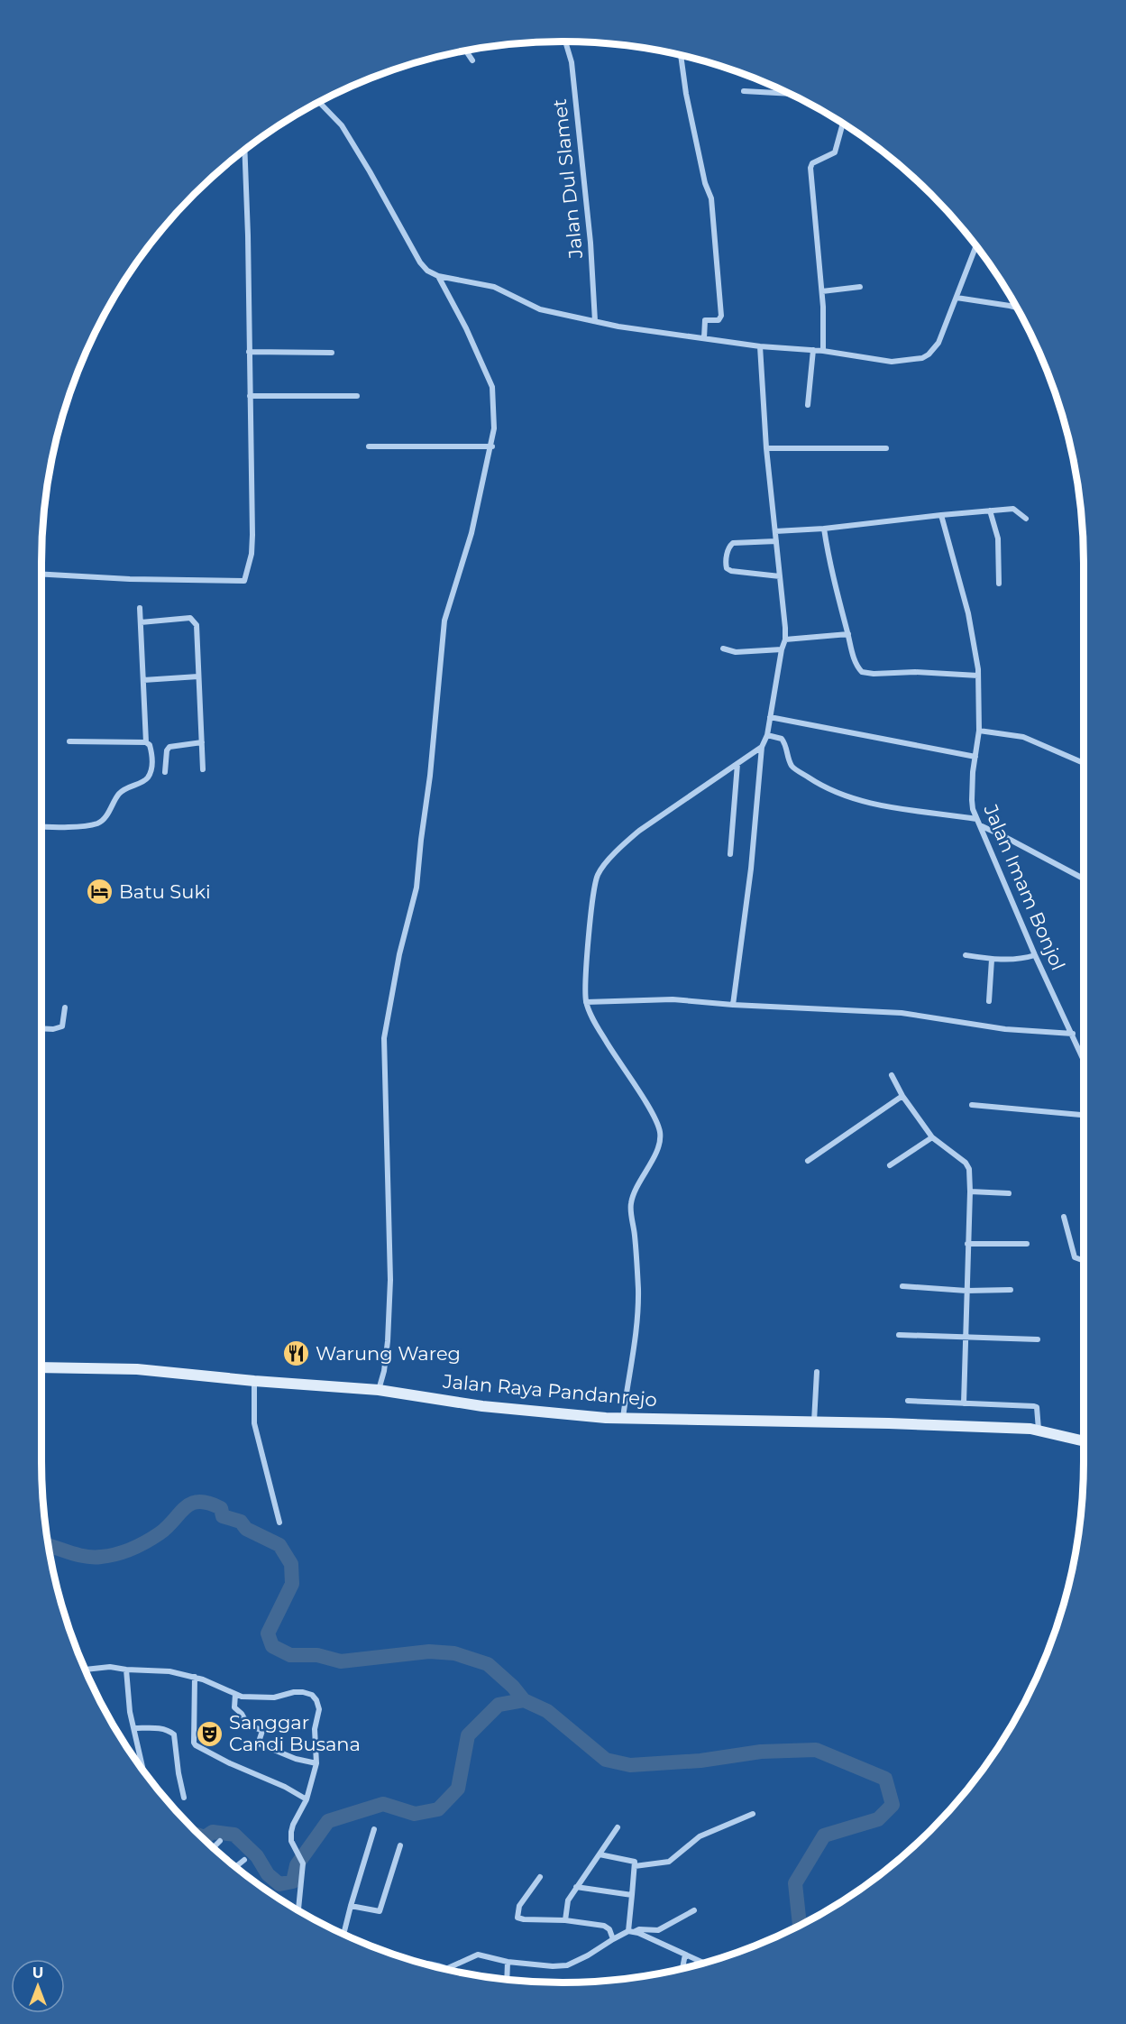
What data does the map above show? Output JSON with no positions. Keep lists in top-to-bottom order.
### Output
{
  "streets": {
    "main road": ["Jalan Raya Pandanrejo"],
    "street": ["Jalan Dul Slamet", "Jalan Imam Bonjol"]
  },
  "places": {
    "hotel": ["Batu Suki"],
    "restaurant": ["Warung Wareg"],
    "theatre": ["Sanggar Candi Busana"]
  },
  "north": "top"
}
